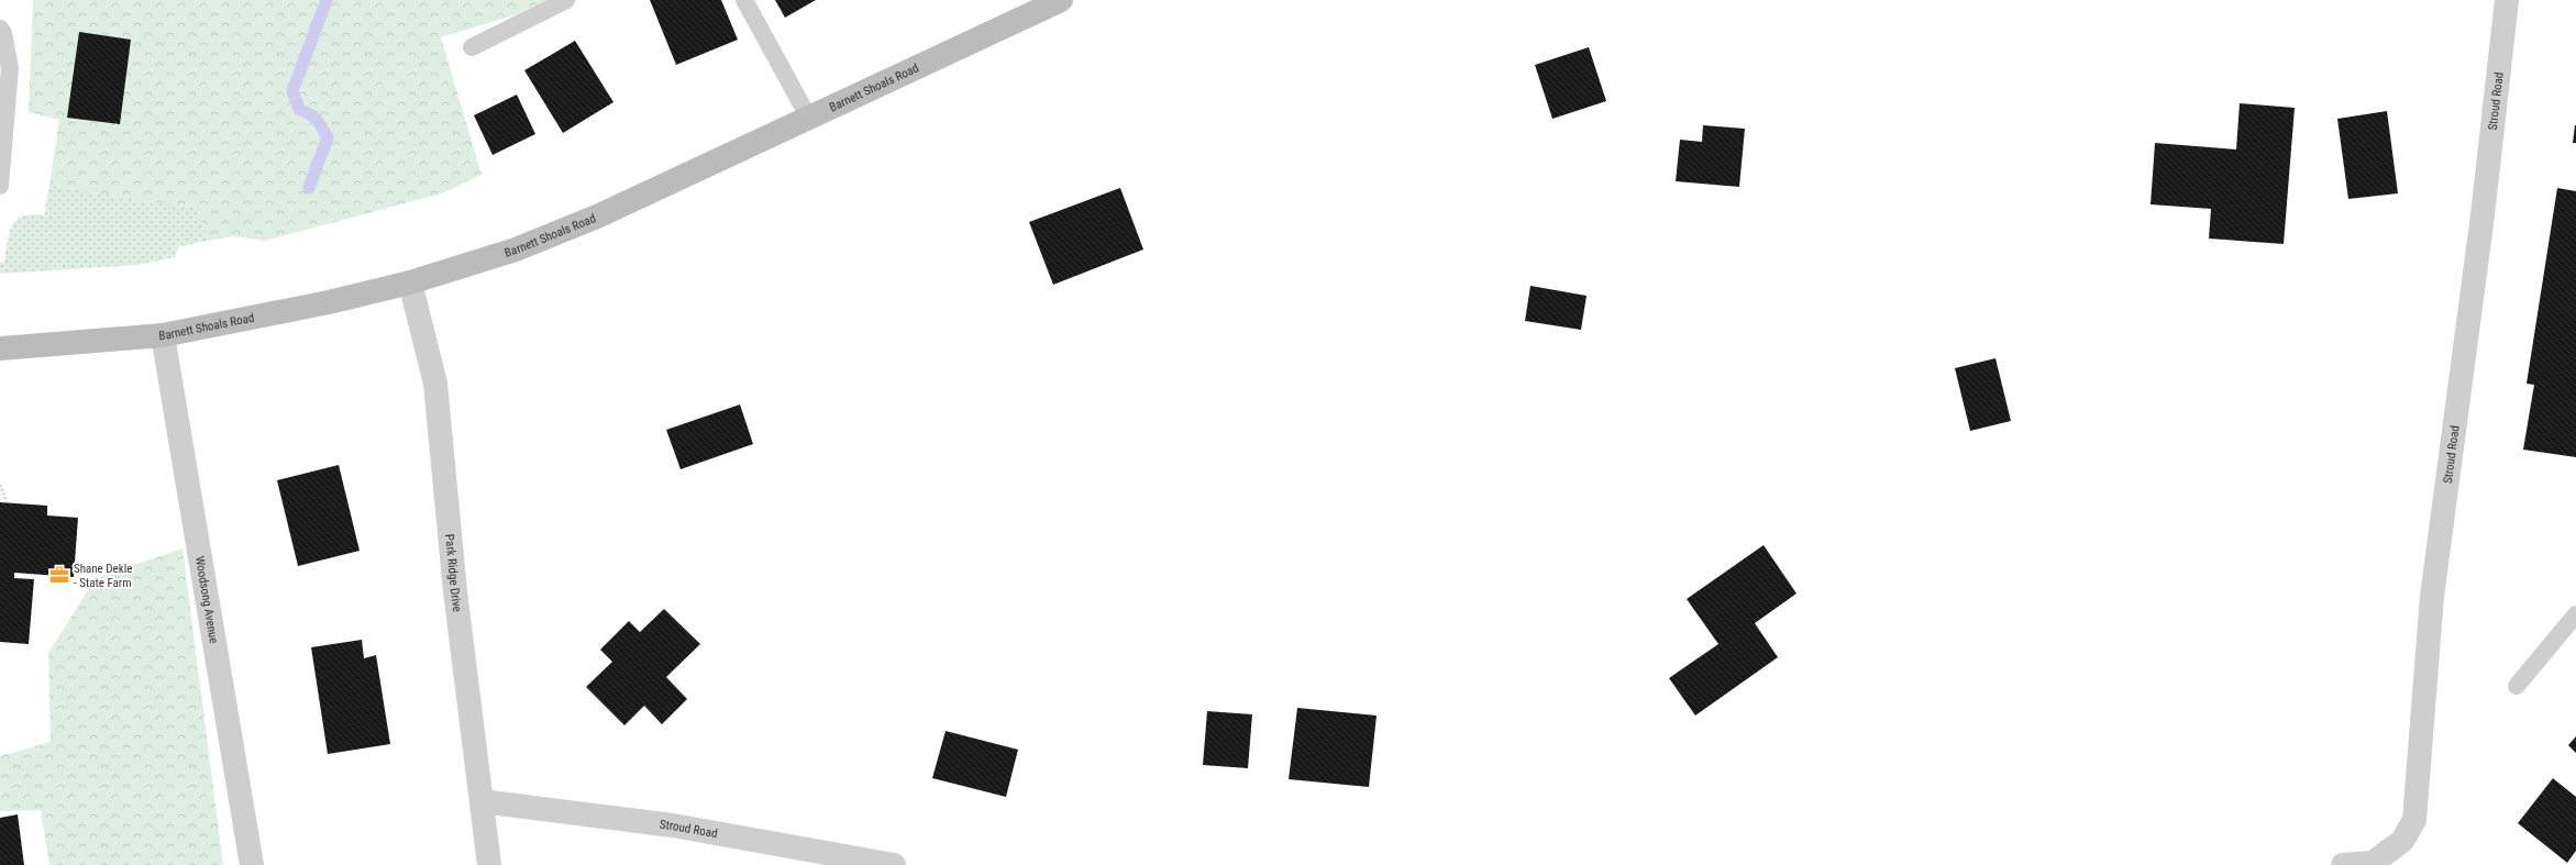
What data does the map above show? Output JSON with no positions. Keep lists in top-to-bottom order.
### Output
{
  "streets": {
    "main road": ["Barnett Shoals Road"],
    "street": ["Stroud Road", "Park Ridge Drive", "Woodsong Avenue"]
  },
  "crossings": [
    ["Barnett Shoals Road", "Park Ridge Drive"],
    ["Barnett Shoals Road", "Woodsong Avenue"],
    ["Stroud Road", "Park Ridge Drive"]
  ],
  "places": {
    "office": ["Shane Dekle - State Farm"]
  }
}
